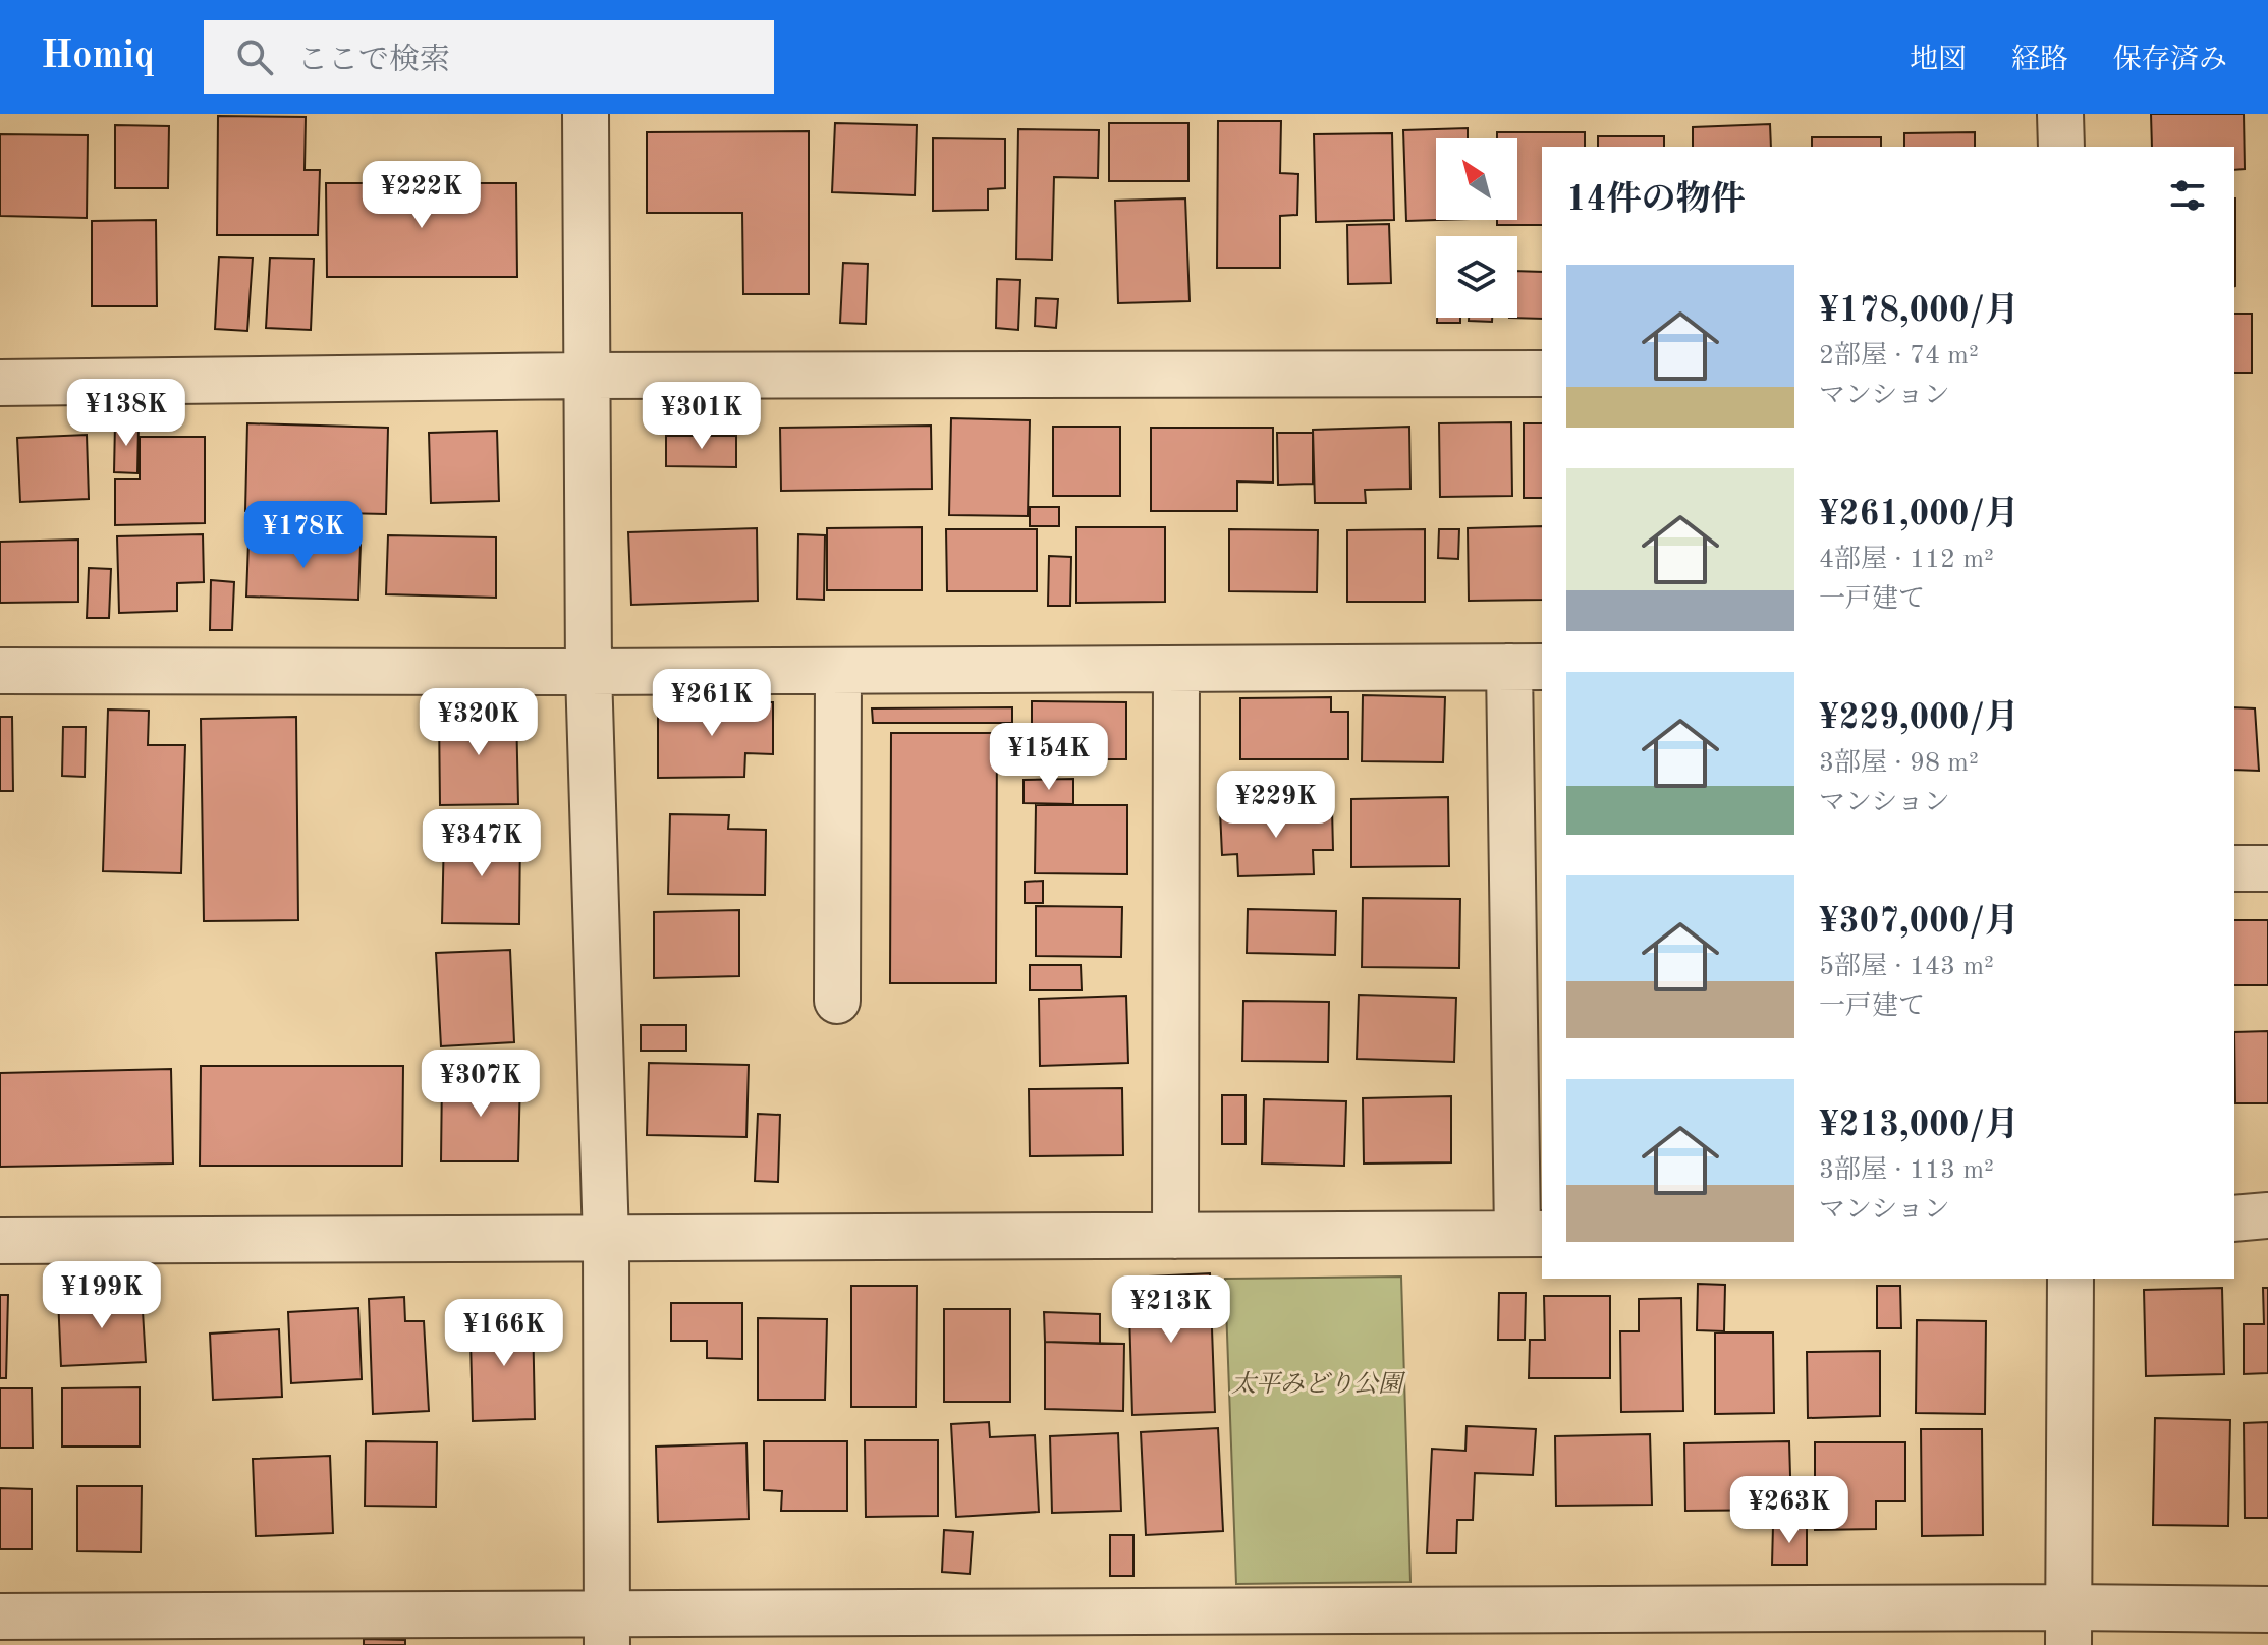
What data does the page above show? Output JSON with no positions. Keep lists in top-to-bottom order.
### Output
{
  "parks": ["太平みどり公園"],
  "north": "top left",
  "page": {
    "header": "Homiq",
    "search": "ここで検索",
    "nav": ["地図", "経路", "保存済み"],
    "heading": "14件の物件",
    "price": [
      "¥222K",
      "¥138K",
      "¥301K",
      "¥178K",
      "¥261K",
      "¥320K",
      "¥154K",
      "¥229K",
      "¥347K",
      "¥307K",
      "¥199K",
      "¥213K",
      "¥166K",
      "¥263K"
    ],
    "list": [
      {
        "name": "¥178,000/月",
        "note": "2部屋 · 74 m² · マンション"
      },
      {
        "name": "¥261,000/月",
        "note": "4部屋 · 112 m² · 一戸建て"
      },
      {
        "name": "¥229,000/月",
        "note": "3部屋 · 98 m² · マンション"
      },
      {
        "name": "¥307,000/月",
        "note": "5部屋 · 143 m² · 一戸建て"
      },
      {
        "name": "¥213,000/月",
        "note": "3部屋 · 113 m² · マンション"
      }
    ]
  }
}
